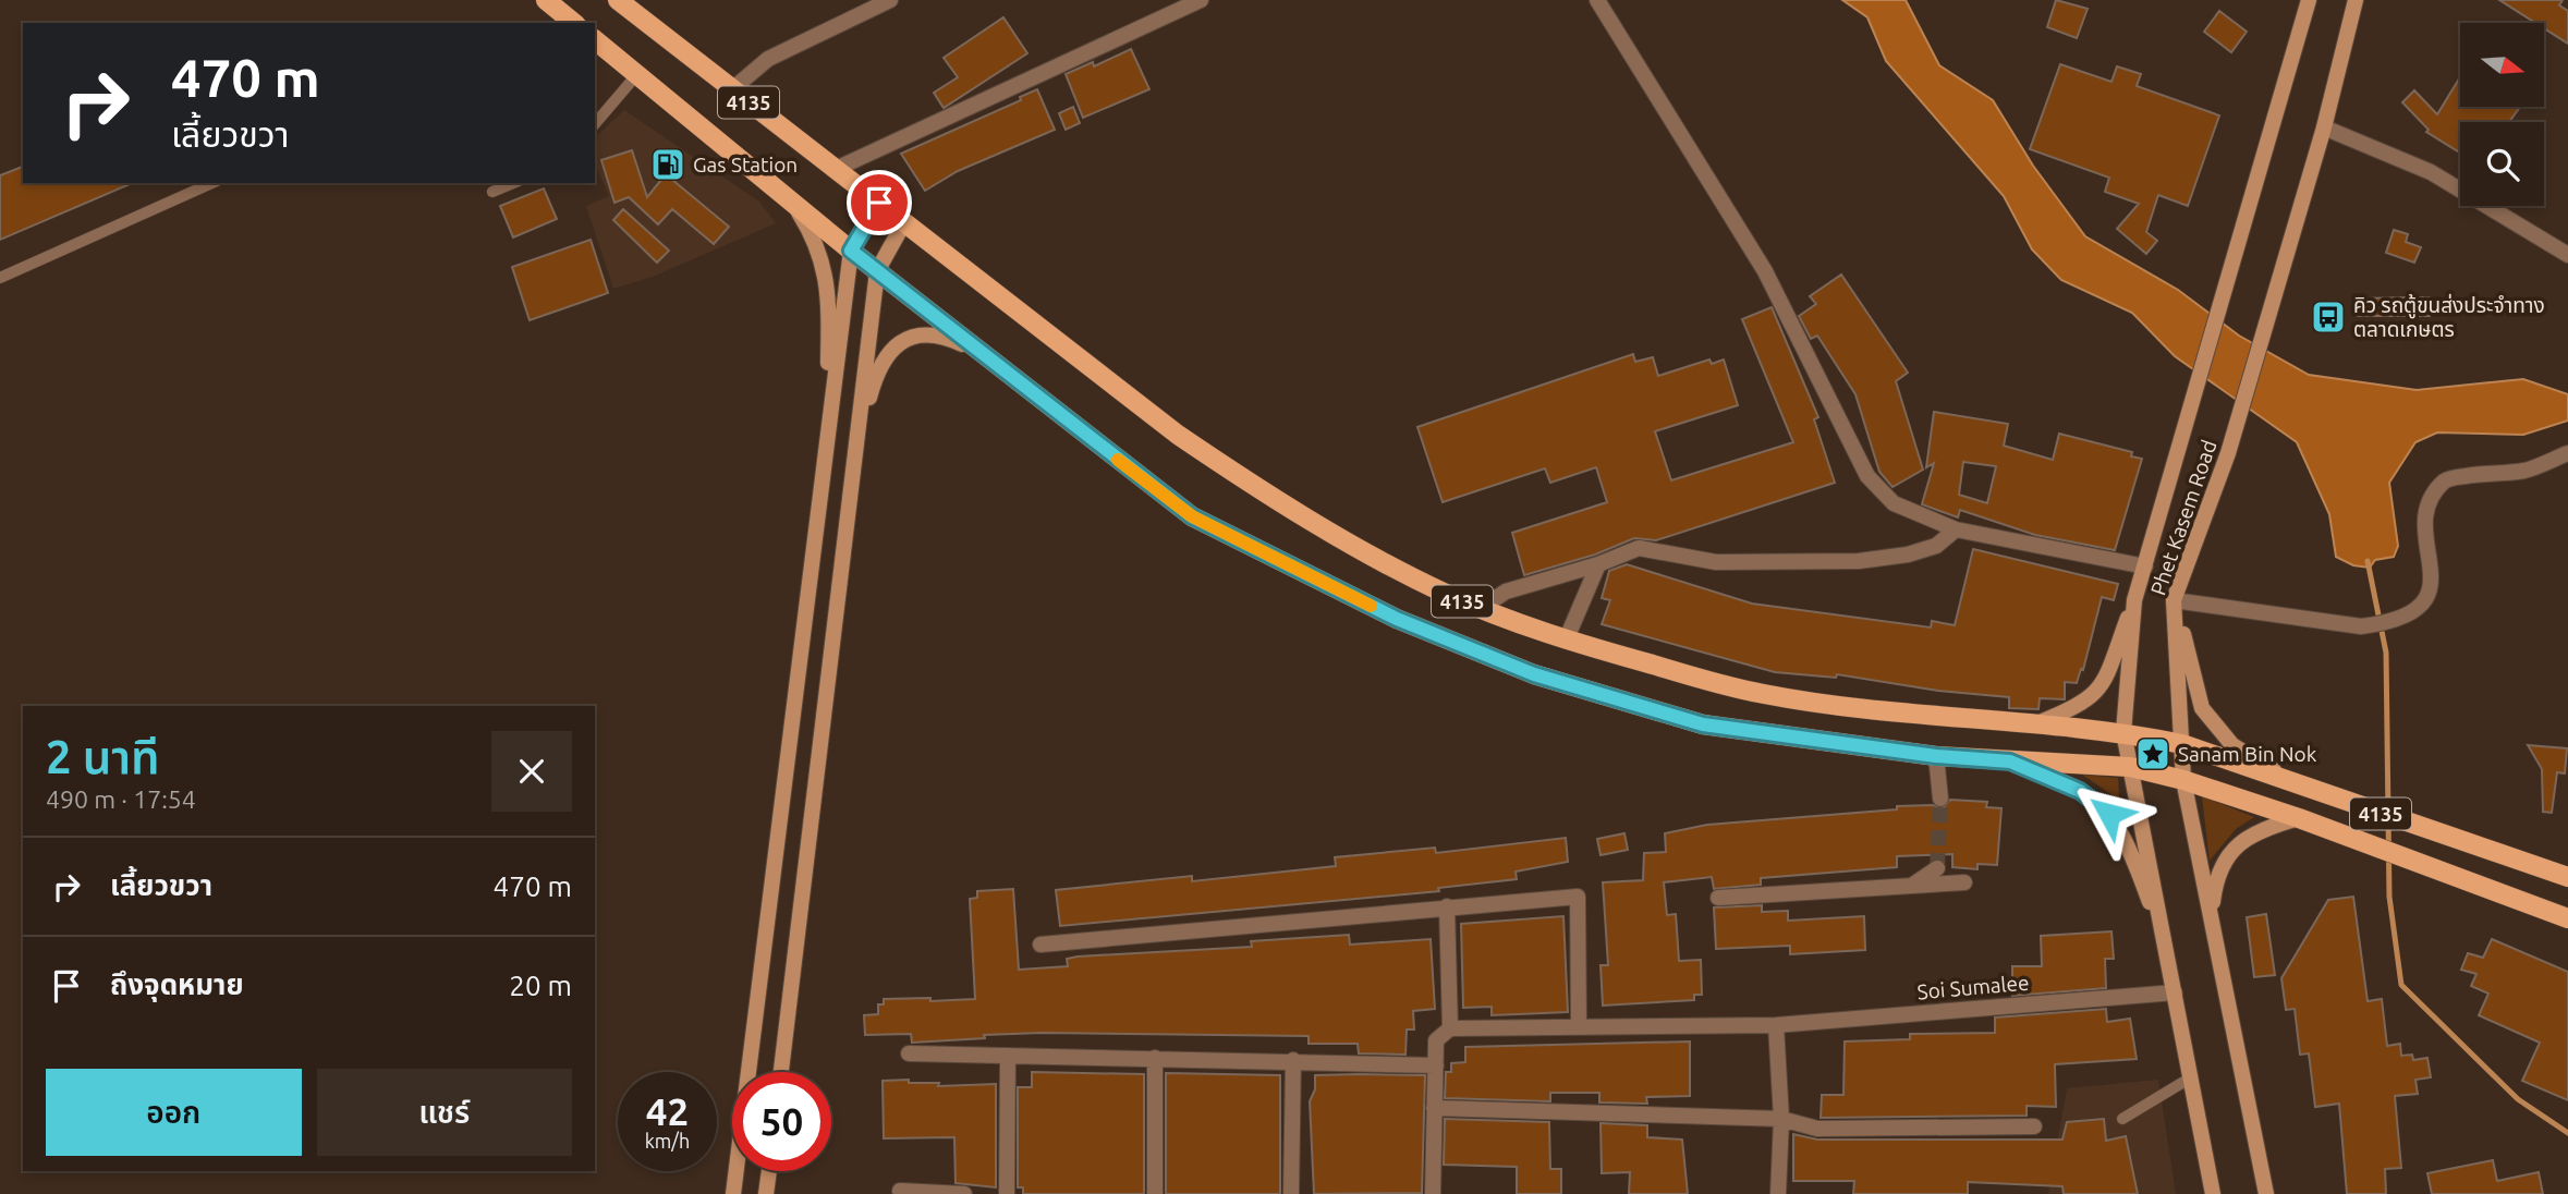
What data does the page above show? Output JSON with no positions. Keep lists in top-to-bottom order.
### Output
{
  "streets": {
    "main road": ["4135", "Phet Kasem Road"],
    "street": ["Soi Sumalee"]
  },
  "crossings": [
    ["4135", "Phet Kasem Road"],
    ["Phet Kasem Road", "Soi Sumalee"]
  ],
  "places": {
    "fuel station": ["Gas Station"],
    "bus stop": ["คิว รถตู้ขนส่งประจำทาง ตลาดเกษตร"],
    "place": ["Sanam Bin Nok"]
  },
  "north": "right",
  "page": {
    "turn": ["470 m", "เลี้ยวขวา"],
    "heading": ["2 นาที", "490 m · 17:54"],
    "list": [
      {
        "name": "เลี้ยวขวา",
        "value": "470 m"
      },
      {
        "name": "ถึงจุดหมาย",
        "value": "20 m"
      }
    ],
    "buttons": ["ออก", "แชร์"],
    "speed": "42 km/h",
    "limit": "50"
  }
}
